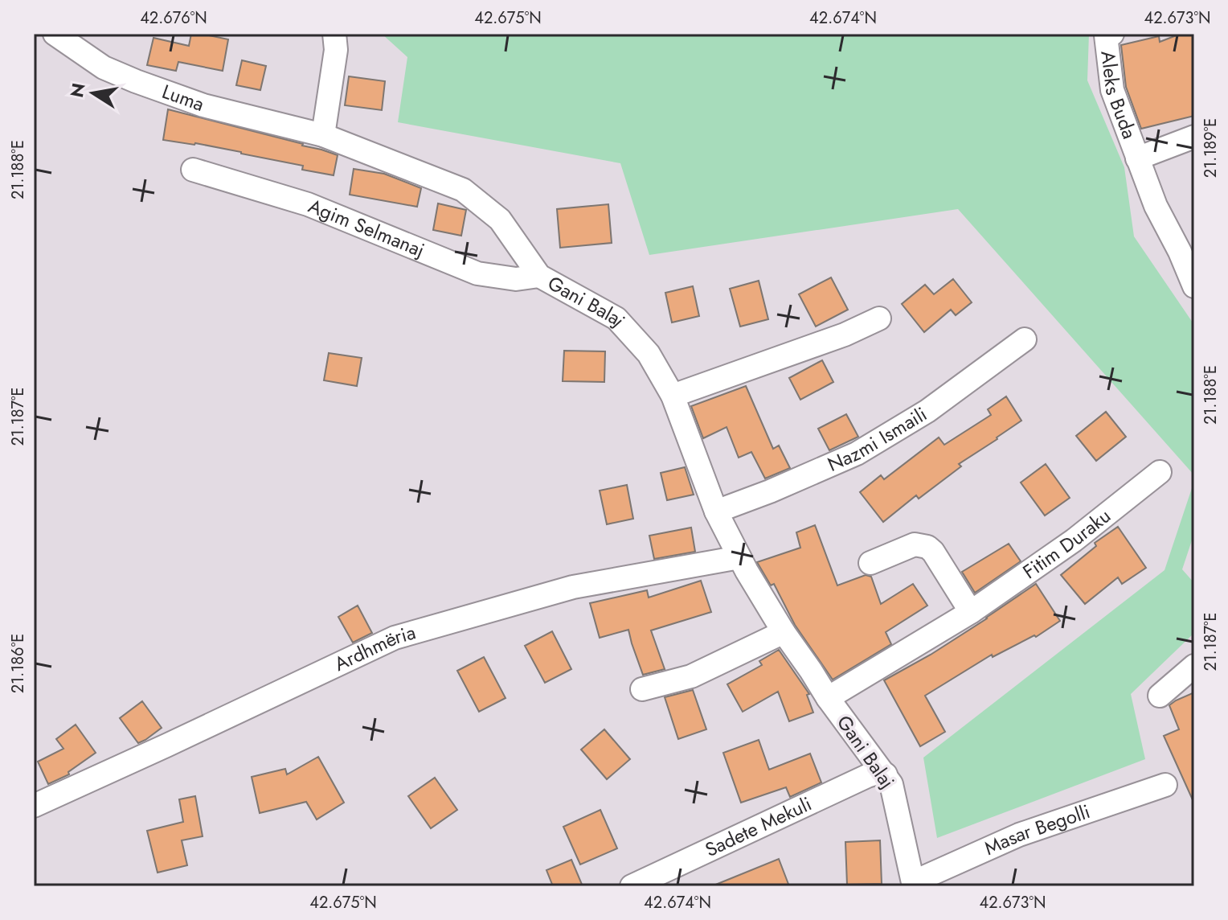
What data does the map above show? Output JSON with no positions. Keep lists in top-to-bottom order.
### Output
{
  "streets": {
    "street": [
      "Aleks Buda",
      "Luma",
      "Agim Selmanaj",
      "Gani Balaj",
      "Nazmi Ismaili",
      "Fitim Duraku",
      "Ardhmëria",
      "Sadete Mekuli",
      "Masar Begolli"
    ]
  },
  "crossings": [
    ["Luma", "Agim Selmanaj"],
    ["Luma", "Gani Balaj"],
    ["Agim Selmanaj", "Gani Balaj"],
    ["Gani Balaj", "Nazmi Ismaili"],
    ["Gani Balaj", "Fitim Duraku"],
    ["Gani Balaj", "Ardhmëria"],
    ["Gani Balaj", "Sadete Mekuli"],
    ["Gani Balaj", "Masar Begolli"]
  ],
  "north": "left",
  "coordinates": [
    "42.676°N",
    "42.675°N",
    "42.674°N",
    "42.673°N",
    "21.189°E",
    "21.188°E",
    "21.187°E",
    "21.186°E"
  ]
}
